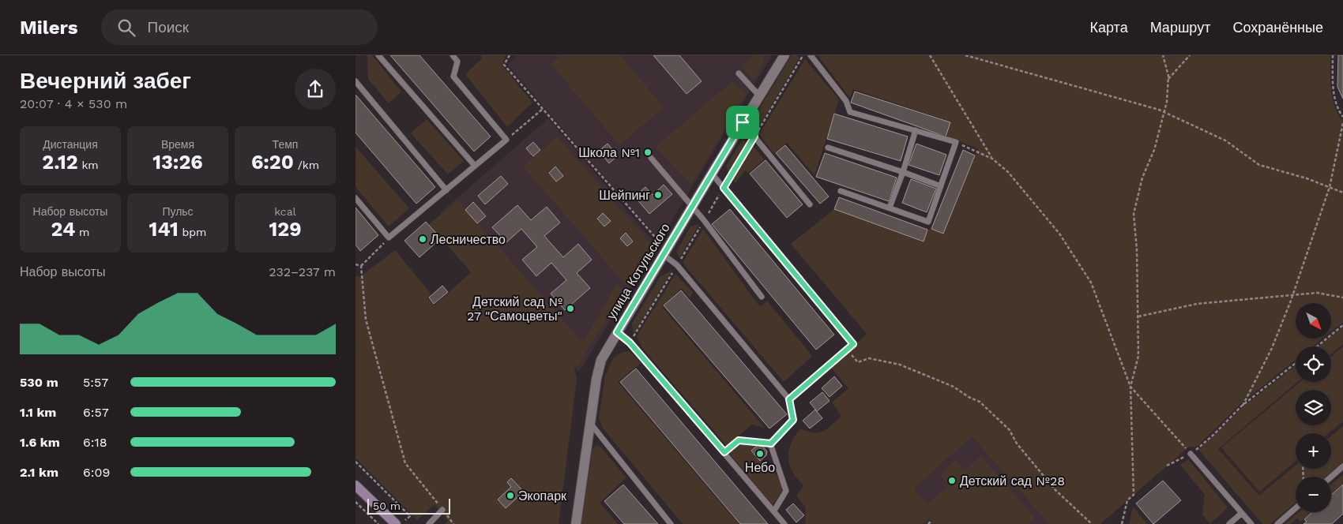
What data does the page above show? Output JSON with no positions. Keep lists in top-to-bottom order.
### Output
{
  "streets": {
    "street": ["улица Котульского"]
  },
  "places": [
    "Школа №1",
    "Шейпинг",
    "Лесничество",
    "Детский сад № 27 \"Самоцветы\"",
    "Небо",
    "Детский сад №28",
    "Экопарк"
  ],
  "scale_bar": "50 m",
  "north": "bottom right",
  "page": {
    "header": "Milers",
    "search": "Поиск",
    "nav": ["Карта", "Маршрут", "Сохранённые"],
    "heading": ["Вечерний забег", "20:07 · 4 × 530 m"],
    "stats": [
      ["Дистанция", "2.12 km"],
      ["Время", "13:26"],
      ["Темп", "6:20 /km"],
      ["Набор высоты", "24 m"],
      ["Пульс", "141 bpm"],
      ["kcal", "129"]
    ],
    "chart": ["Набор высоты", "232–237 m"],
    "map_buttons": ["+", "−"],
    "list": [
      {
        "name": "530 m",
        "note": "5:57"
      },
      {
        "name": "1.1 km",
        "note": "6:57"
      },
      {
        "name": "1.6 km",
        "note": "6:18"
      },
      {
        "name": "2.1 km",
        "note": "6:09"
      }
    ],
    "scale": "50 m"
  }
}
